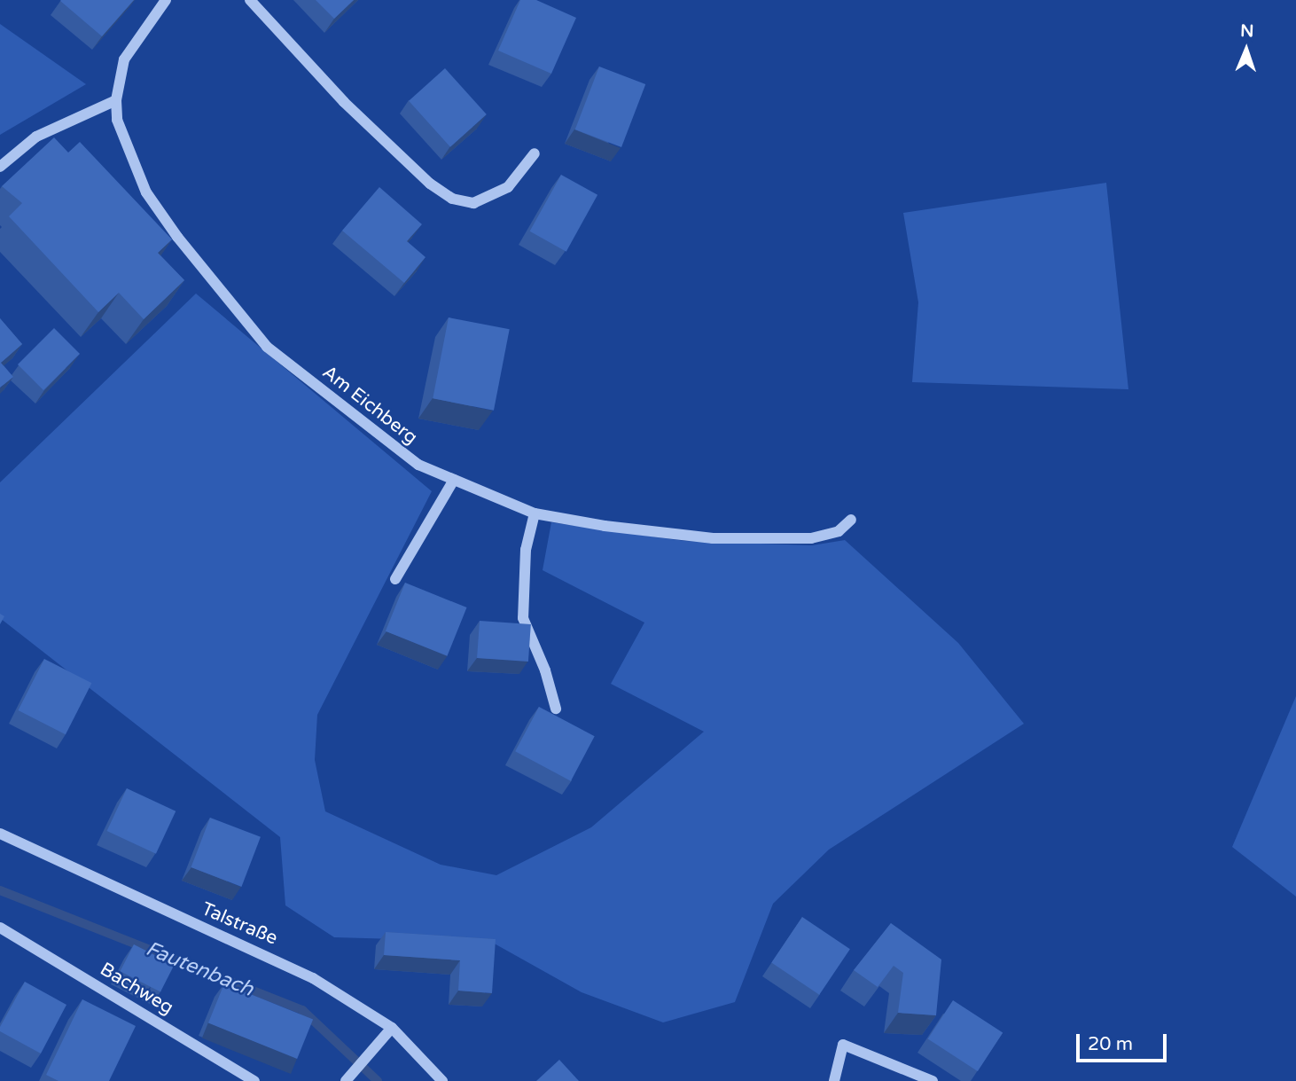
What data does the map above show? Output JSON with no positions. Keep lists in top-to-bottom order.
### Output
{
  "streets": {
    "street": ["Am Eichberg", "Talstraße", "Bachweg"]
  },
  "water": ["Fautenbach"],
  "scale_bar": "20 m",
  "north": "top"
}
